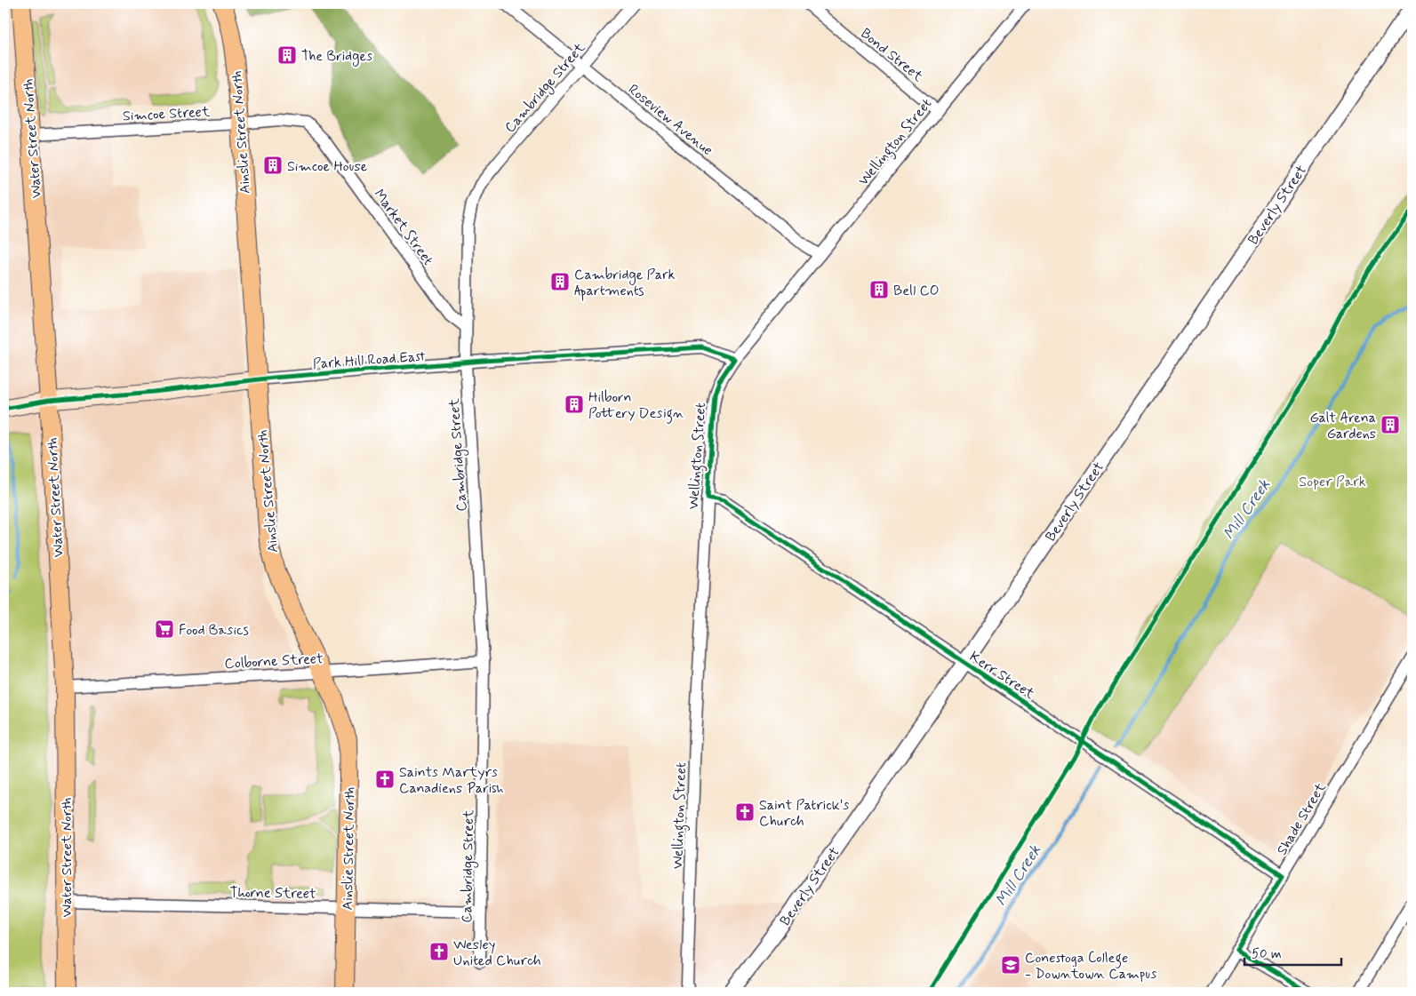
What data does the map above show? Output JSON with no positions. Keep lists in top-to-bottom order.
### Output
{
  "streets": {
    "main road": ["Ainslie Street North", "Water Street North", "Park Hill Road East"],
    "street": [
      "Bond Street",
      "Cambridge Street",
      "Simcoe Street",
      "Roseview Avenue",
      "Wellington Street",
      "Beverly Street",
      "Market Street",
      "Colborne Street",
      "Kerr Street",
      "Shade Street",
      "Thorne Street"
    ]
  },
  "crossings": [
    ["Bond Street", "Wellington Street"],
    ["Cambridge Street", "Roseview Avenue"],
    ["Cambridge Street", "Market Street"],
    ["Cambridge Street", "Park Hill Road East"],
    ["Cambridge Street", "Colborne Street"],
    ["Cambridge Street", "Thorne Street"],
    ["Simcoe Street", "Ainslie Street North"],
    ["Simcoe Street", "Water Street North"],
    ["Simcoe Street", "Market Street"],
    ["Roseview Avenue", "Wellington Street"],
    ["Ainslie Street North", "Park Hill Road East"],
    ["Ainslie Street North", "Colborne Street"],
    ["Ainslie Street North", "Thorne Street"],
    ["Water Street North", "Park Hill Road East"],
    ["Water Street North", "Colborne Street"],
    ["Water Street North", "Thorne Street"],
    ["Wellington Street", "Park Hill Road East"],
    ["Wellington Street", "Kerr Street"],
    ["Beverly Street", "Kerr Street"],
    ["Kerr Street", "Shade Street"]
  ],
  "water": ["Mill Creek"],
  "parks": ["Soper Park"],
  "places": {
    "building": [
      "The Bridges",
      "Simcoe House",
      "Cambridge Park Apartments",
      "Bell CO",
      "Hilborn Pottery Design",
      "Galt Arena Gardens"
    ],
    "supermarket": ["Food Basics"],
    "church": ["Saints Martyrs Canadiens Parish", "Saint Patrick's Church", "Wesley United Church"],
    "school or university": ["Conestoga College - Downtown Campus"]
  },
  "scale_bar": "50 m"
}
